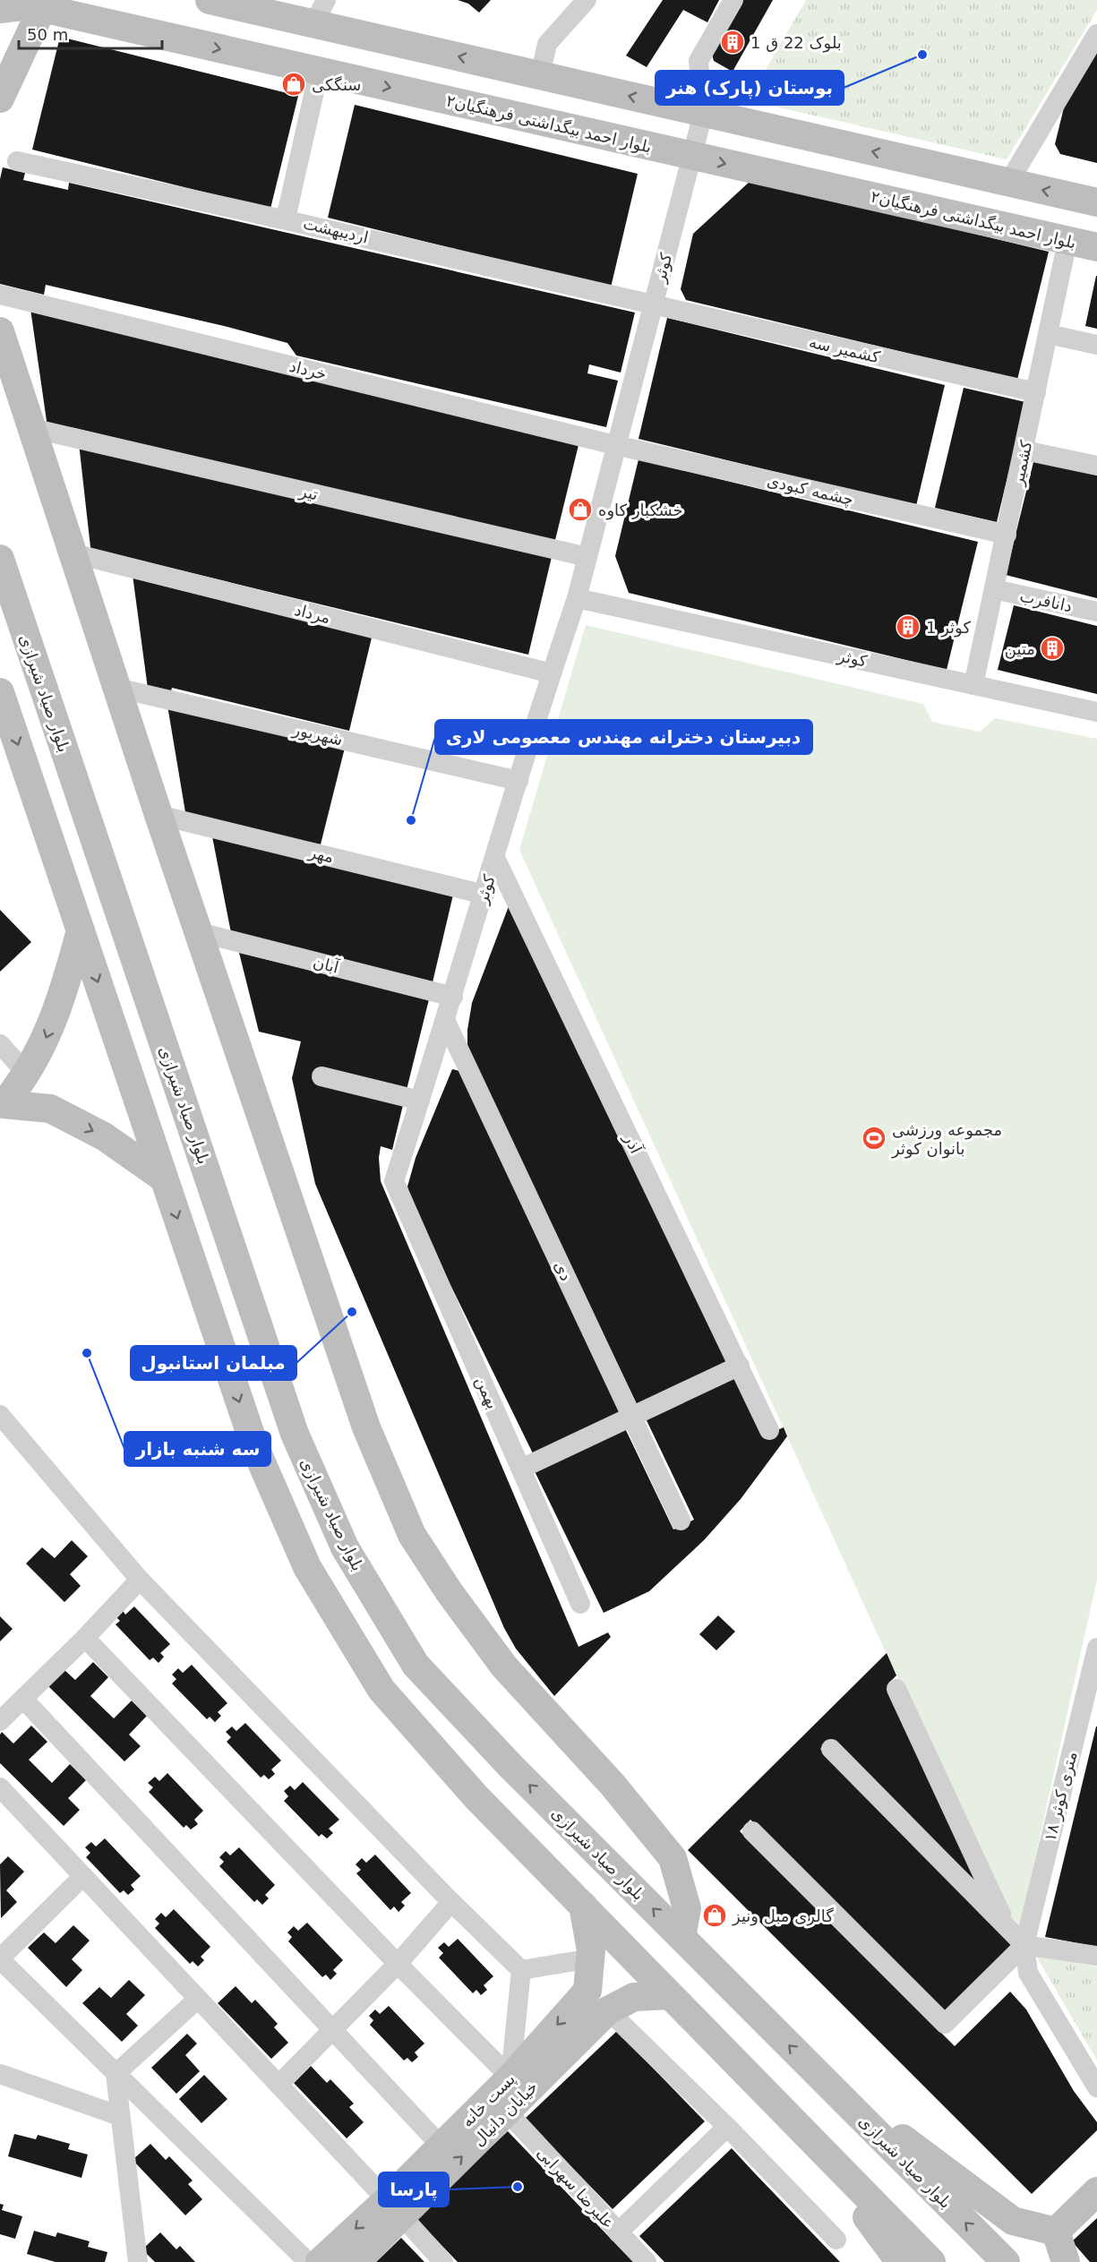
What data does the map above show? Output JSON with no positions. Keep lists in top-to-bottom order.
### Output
{
  "streets": {
    "main road": [
      "بلوار احمد بیگداشتی فرهنگیان۲",
      "بلوار صیاد شیرازی",
      "پست خانه",
      "خیابان دانیال"
    ],
    "street": [
      "اردیبهشت",
      "کوثر",
      "کشمیر سه",
      "خرداد",
      "کشمیر",
      "چشمه کبودی",
      "تیر",
      "دانافرب",
      "مرداد",
      "شهریور",
      "مهر",
      "آبان",
      "آذر",
      "دی",
      "بهمن",
      "۱۸ متری کوثر",
      "علیرضا سهرابی"
    ]
  },
  "crossings": [
    ["بلوار احمد بیگداشتی فرهنگیان۲", "کوثر"],
    ["بلوار احمد بیگداشتی فرهنگیان۲", "کشمیر"],
    ["اردیبهشت", "کوثر"],
    ["اردیبهشت", "کشمیر سه"],
    ["کوثر", "کشمیر سه"],
    ["کوثر", "خرداد"],
    ["کوثر", "کشمیر"],
    ["کوثر", "چشمه کبودی"],
    ["کوثر", "تیر"],
    ["کوثر", "مرداد"],
    ["کوثر", "شهریور"],
    ["کوثر", "مهر"],
    ["کوثر", "آبان"],
    ["کوثر", "آذر"],
    ["کوثر", "دی"],
    ["کوثر", "بهمن"],
    ["کشمیر سه", "کشمیر"],
    ["خرداد", "چشمه کبودی"],
    ["کشمیر", "چشمه کبودی"],
    ["کشمیر", "دانافرب"],
    ["پست خانه", "خیابان دانیال"],
    ["خیابان دانیال", "علیرضا سهرابی"]
  ],
  "one_way": ["پست خانه", "خیابان دانیال"],
  "places": {
    "building": ["بلوک 22 ق 1", "کوثر 1", "متین"],
    "other": [
      "بوستان (پارک) هنر",
      "دبیرستان دخترانه مهندس معصومی لاری",
      "مبلمان استانبول",
      "سه شنبه بازار",
      "پارسا"
    ],
    "shop": ["سنگکی", "خشکبار کاوه", "گالری مبل ونیز"],
    "sports": ["مجموعه ورزشی بانوان کوثر"]
  },
  "scale_bar": "50 m"
}
